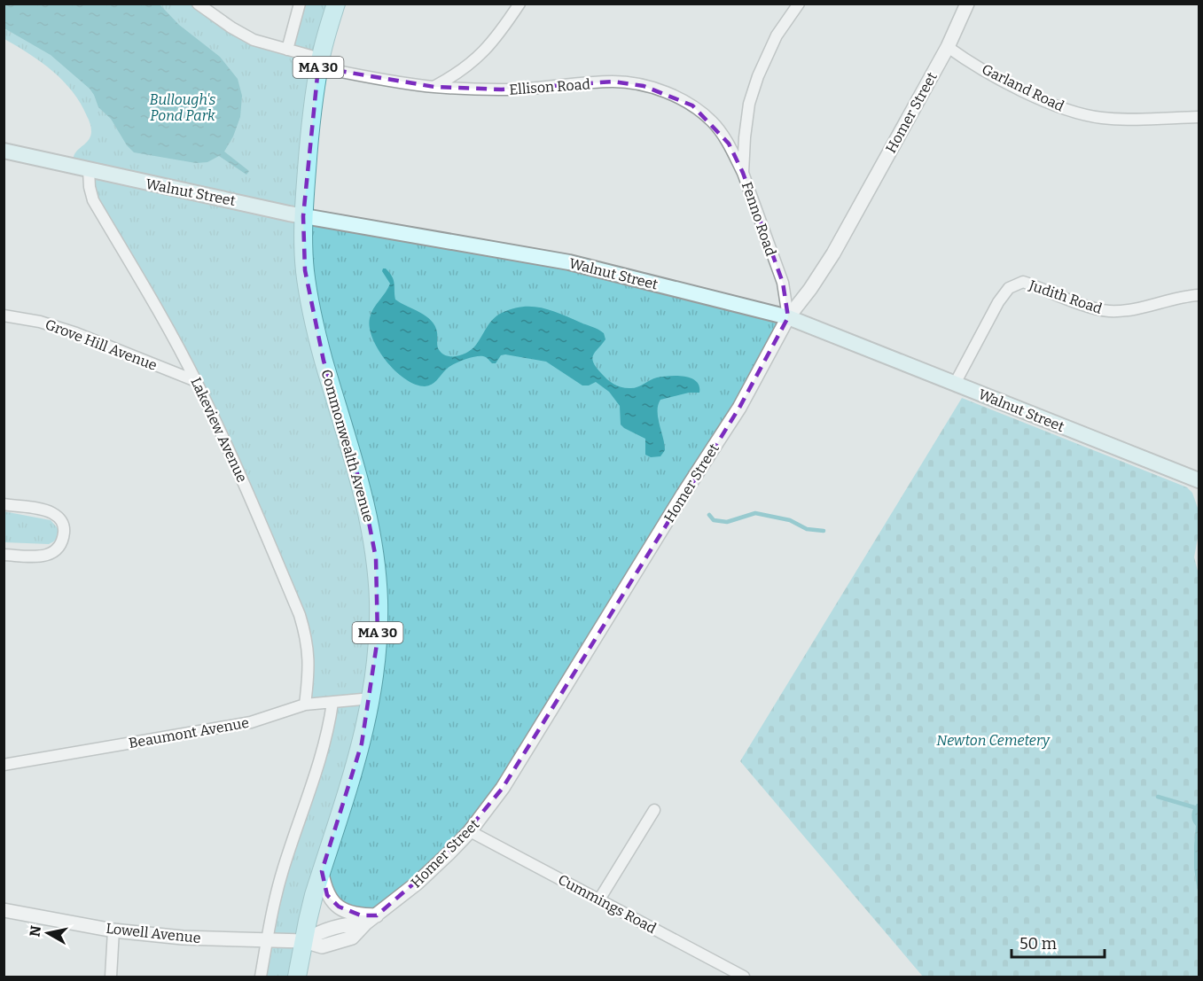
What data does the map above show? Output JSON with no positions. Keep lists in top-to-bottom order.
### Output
{
  "streets": {
    "main road": ["MA 30", "Walnut Street", "Commonwealth Avenue"],
    "street": [
      "Ellison Road",
      "Garland Road",
      "Homer Street",
      "Fenno Road",
      "Judith Road",
      "Grove Hill Avenue",
      "Lakeview Avenue",
      "Beaumont Avenue",
      "Cummings Road",
      "Lowell Avenue"
    ]
  },
  "crossings": [
    ["Ellison Road", "Fenno Road"],
    ["Ellison Road", "Commonwealth Avenue"],
    ["Garland Road", "Homer Street"],
    ["Homer Street", "Walnut Street"],
    ["Homer Street", "Fenno Road"],
    ["Homer Street", "Commonwealth Avenue"],
    ["Homer Street", "Cummings Road"],
    ["Homer Street", "Lowell Avenue"],
    ["Walnut Street", "Fenno Road"],
    ["Walnut Street", "Judith Road"],
    ["Walnut Street", "Lakeview Avenue"],
    ["Walnut Street", "Commonwealth Avenue"],
    ["Grove Hill Avenue", "Lakeview Avenue"],
    ["Lakeview Avenue", "Beaumont Avenue"],
    ["Commonwealth Avenue", "Beaumont Avenue"],
    ["Commonwealth Avenue", "Lowell Avenue"]
  ],
  "parks": ["Bullough's Pond Park", "Newton Cemetery"],
  "scale_bar": "50 m",
  "north": "left"
}
